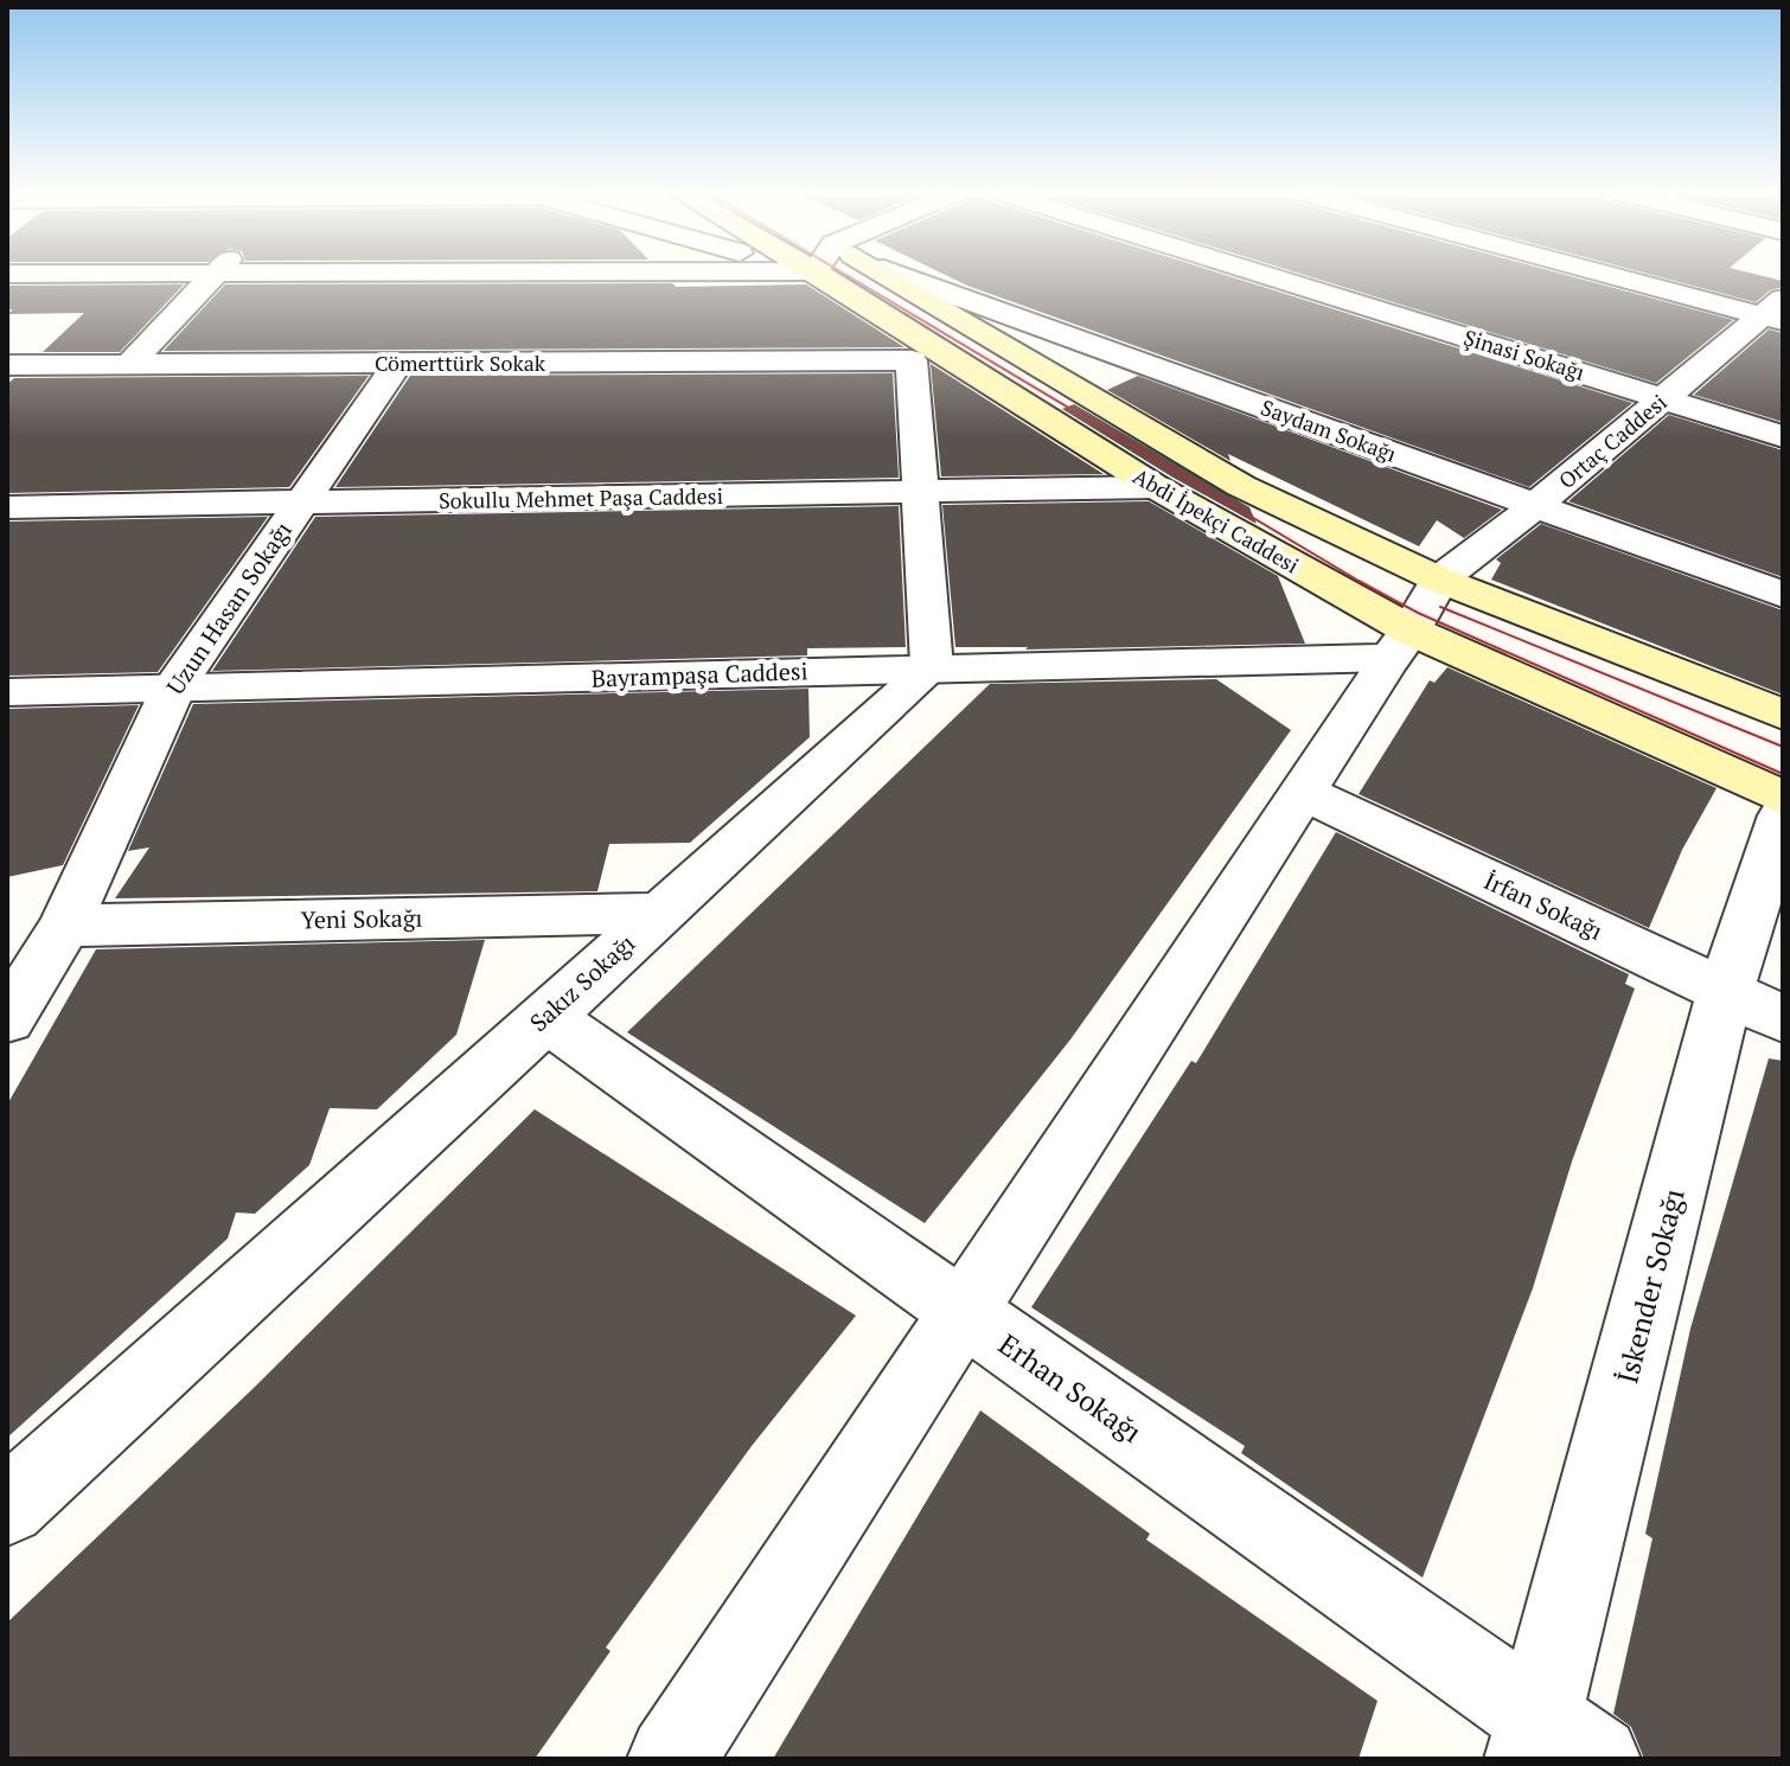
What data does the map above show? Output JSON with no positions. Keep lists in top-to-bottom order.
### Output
{
  "streets": {
    "main road": ["Abdi İpekçi Caddesi"],
    "street": [
      "Şinasi Sokağı",
      "Cömerttürk Sokak",
      "Saydam Sokağı",
      "Ortaç Caddesi",
      "Sokullu Mehmet Paşa Caddesi",
      "Uzun Hasan Sokağı",
      "Bayrampaşa Caddesi",
      "İrfan Sokağı",
      "Yeni Sokağı",
      "Sakız Sokağı",
      "İskender Sokağı",
      "Erhan Sokağı"
    ]
  },
  "crossings": [
    ["Şinasi Sokağı", "Ortaç Caddesi"],
    ["Cömerttürk Sokak", "Sokullu Mehmet Paşa Caddesi"],
    ["Cömerttürk Sokak", "Uzun Hasan Sokağı"],
    ["Saydam Sokağı", "Ortaç Caddesi"],
    ["Ortaç Caddesi", "Abdi İpekçi Caddesi"],
    ["Sokullu Mehmet Paşa Caddesi", "Abdi İpekçi Caddesi"],
    ["Sokullu Mehmet Paşa Caddesi", "Uzun Hasan Sokağı"],
    ["Abdi İpekçi Caddesi", "Bayrampaşa Caddesi"],
    ["Uzun Hasan Sokağı", "Bayrampaşa Caddesi"],
    ["Uzun Hasan Sokağı", "Yeni Sokağı"],
    ["Bayrampaşa Caddesi", "Sakız Sokağı"],
    ["İrfan Sokağı", "İskender Sokağı"],
    ["Yeni Sokağı", "Sakız Sokağı"],
    ["Sakız Sokağı", "Erhan Sokağı"],
    ["İskender Sokağı", "Erhan Sokağı"]
  ]
}
